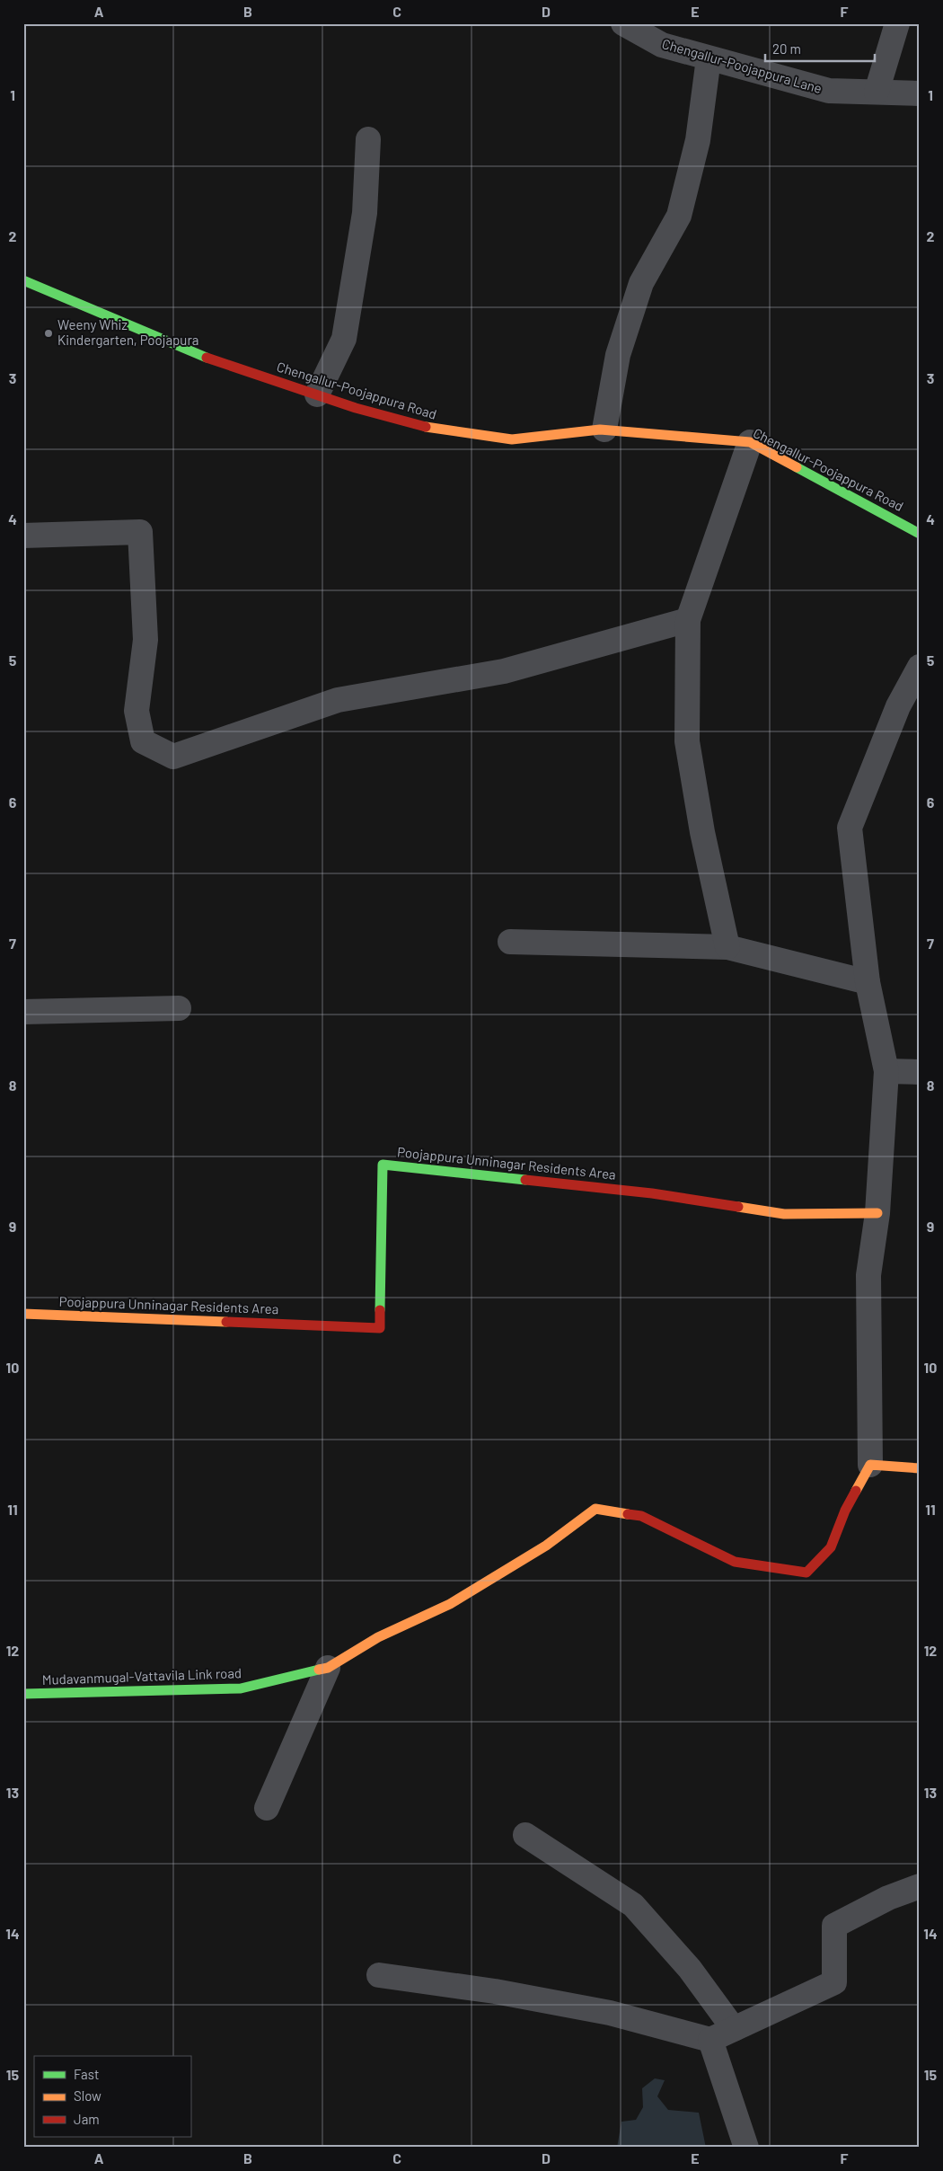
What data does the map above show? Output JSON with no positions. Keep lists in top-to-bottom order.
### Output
{
  "streets": {
    "street": [
      "Chengallur-Poojappura Lane",
      "Chengallur-Poojappura Road",
      "Poojappura Unninagar Residents Area",
      "Mudavanmugal-Vattavila Link road"
    ]
  },
  "places": ["Weeny Whiz Kindergarten, Poojapura"],
  "legend": ["Fast", "Slow", "Jam"],
  "scale_bar": "20 m",
  "grid": {
    "columns": [
      "A",
      "B",
      "C",
      "D",
      "E",
      "F"
    ],
    "rows": [
      "1",
      "2",
      "3",
      "4",
      "5",
      "6",
      "7",
      "8",
      "9",
      "10",
      "11",
      "12",
      "13",
      "14",
      "15"
    ]
  }
}
